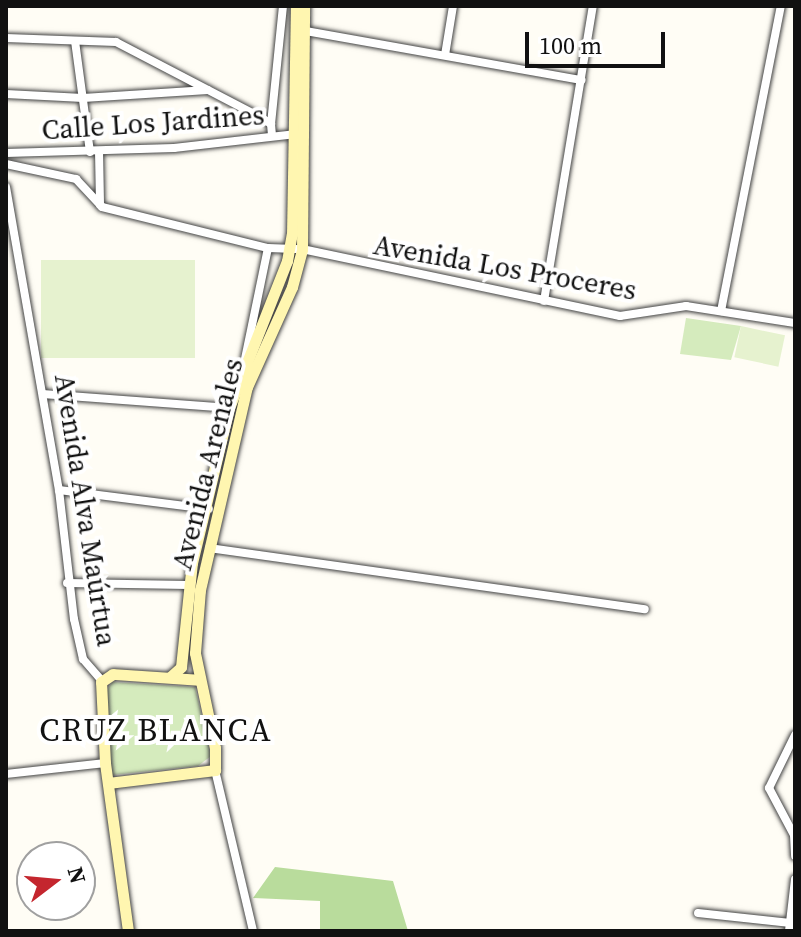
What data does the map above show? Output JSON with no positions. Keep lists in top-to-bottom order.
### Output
{
  "streets": {
    "main road": ["Avenida Arenales", "Avenida Alva Maúrtua"],
    "street": ["Calle Los Jardines", "Avenida Los Proceres"]
  },
  "crossings": [
    ["Calle Los Jardines", "Avenida Arenales"],
    ["Avenida Los Proceres", "Avenida Arenales"]
  ],
  "districts": ["CRUZ BLANCA"],
  "scale_bar": "100 m",
  "north": "right"
}
